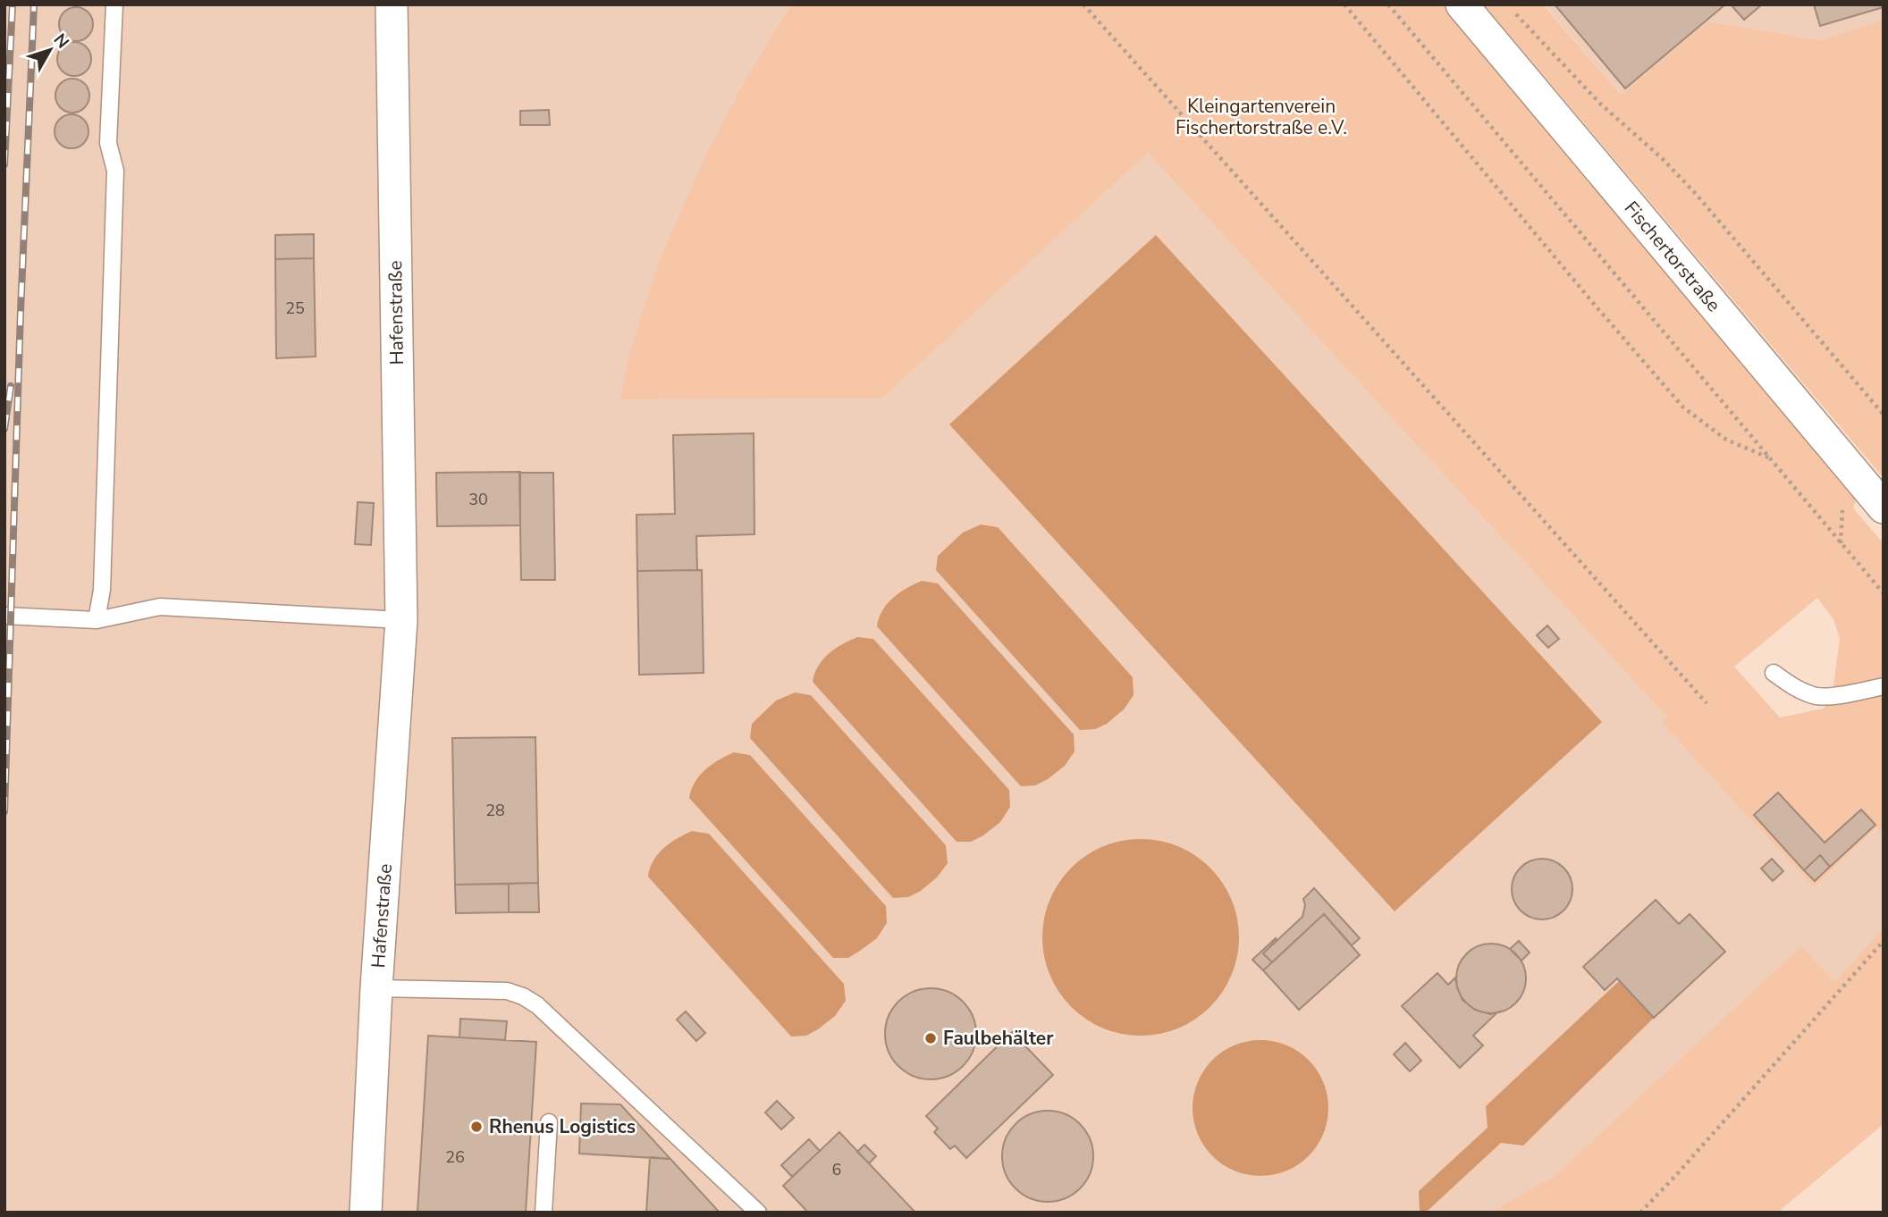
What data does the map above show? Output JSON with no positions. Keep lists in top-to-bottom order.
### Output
{
  "streets": {
    "street": ["Fischertorstraße", "Hafenstraße"]
  },
  "parks": ["Kleingartenverein Fischertorstraße e.V."],
  "places": ["Faulbehälter", "Rhenus Logistics"],
  "house_numbers": [
    "25",
    "30",
    "28",
    "26",
    "6"
  ],
  "north": "top right"
}
